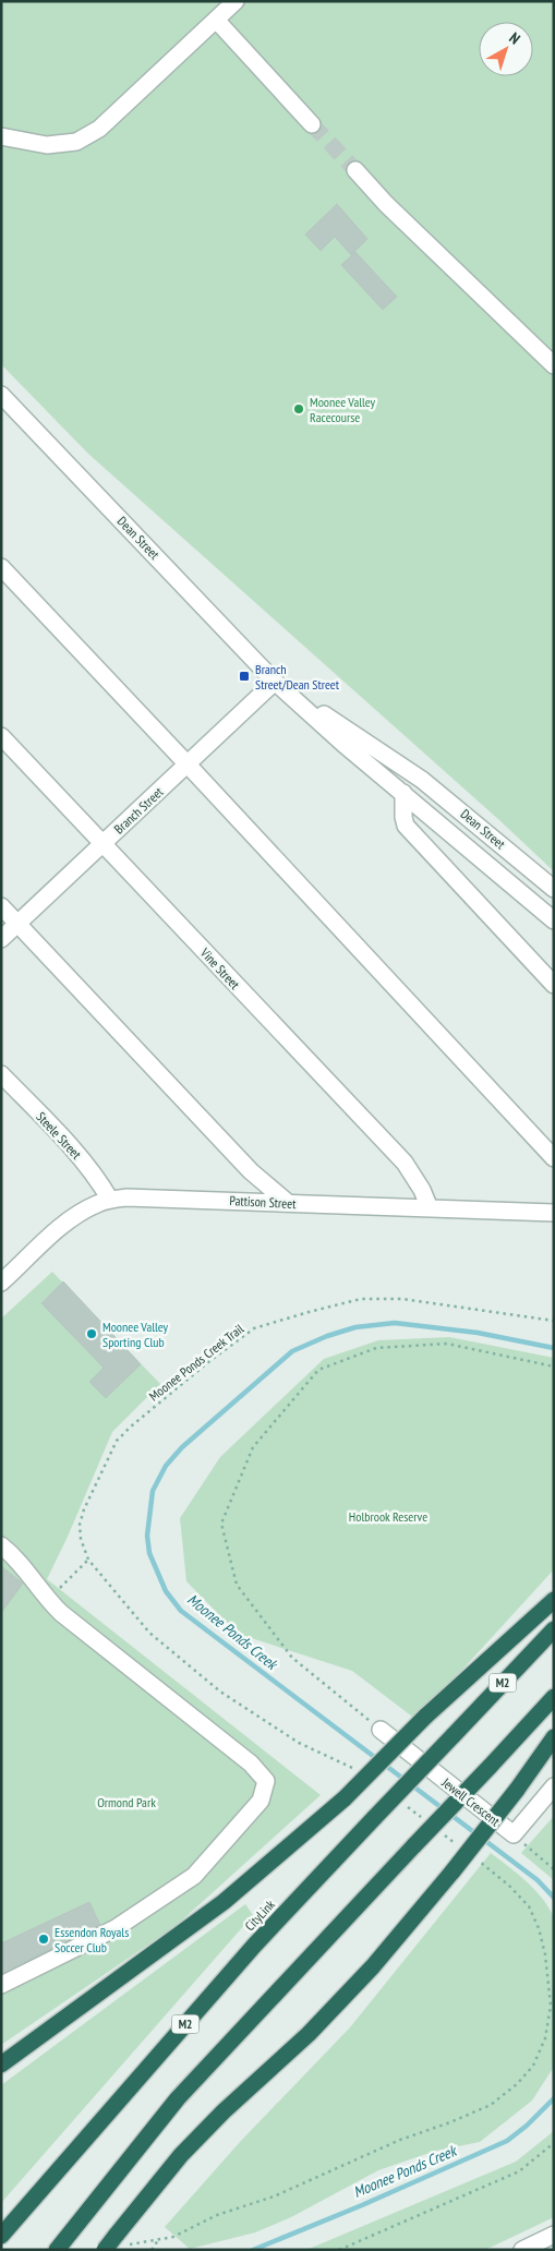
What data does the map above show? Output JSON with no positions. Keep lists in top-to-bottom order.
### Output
{
  "streets": {
    "highway": ["M2", "CityLink"],
    "street": [
      "Dean Street",
      "Branch Street",
      "Vine Street",
      "Steele Street",
      "Pattison Street",
      "Jewell Crescent"
    ],
    "path": ["Moonee Ponds Creek Trail"]
  },
  "crossings": [
    ["Dean Street", "Branch Street"],
    ["Branch Street", "Vine Street"],
    ["Vine Street", "Pattison Street"],
    ["Steele Street", "Pattison Street"]
  ],
  "water": ["Moonee Ponds Creek"],
  "parks": ["Holbrook Reserve", "Ormond Park"],
  "places": {
    "other": ["Moonee Valley Racecourse", "Moonee Valley Sporting Club", "Essendon Royals Soccer Club"],
    "transit": ["Branch Street/Dean Street"]
  },
  "north": "top right"
}
